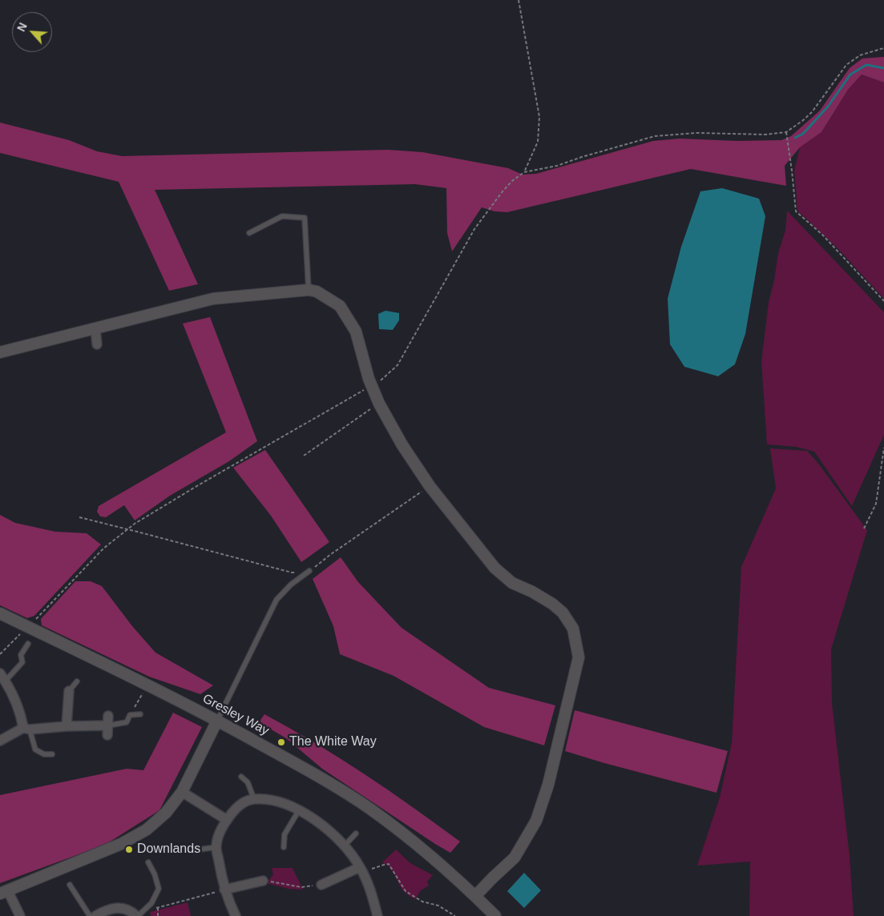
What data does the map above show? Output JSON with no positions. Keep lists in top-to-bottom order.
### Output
{
  "streets": {
    "street": ["Gresley Way"]
  },
  "places": ["The White Way", "Downlands"],
  "north": "top left"
}
